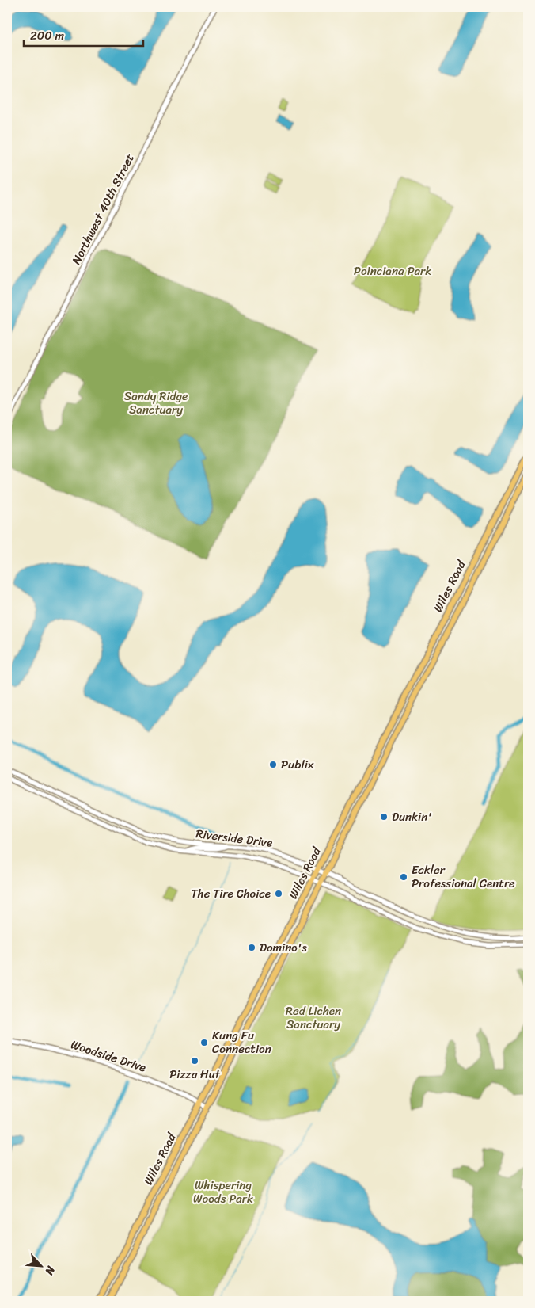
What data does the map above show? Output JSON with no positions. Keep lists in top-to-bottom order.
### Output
{
  "streets": {
    "main road": ["Wiles Road"],
    "street": ["Northwest 40th Street", "Riverside Drive", "Woodside Drive"]
  },
  "crossings": [
    ["Wiles Road", "Riverside Drive"],
    ["Wiles Road", "Woodside Drive"]
  ],
  "parks": [
    "Poinciana Park",
    "Sandy Ridge Sanctuary",
    "Red Lichen Sanctuary",
    "Whispering Woods Park"
  ],
  "places": [
    "Publix",
    "Dunkin'",
    "Eckler Professional Centre",
    "The Tire Choice",
    "Domino's",
    "Kung Fu Connection",
    "Pizza Hut"
  ],
  "scale_bar": "200 m",
  "north": "bottom right"
}
